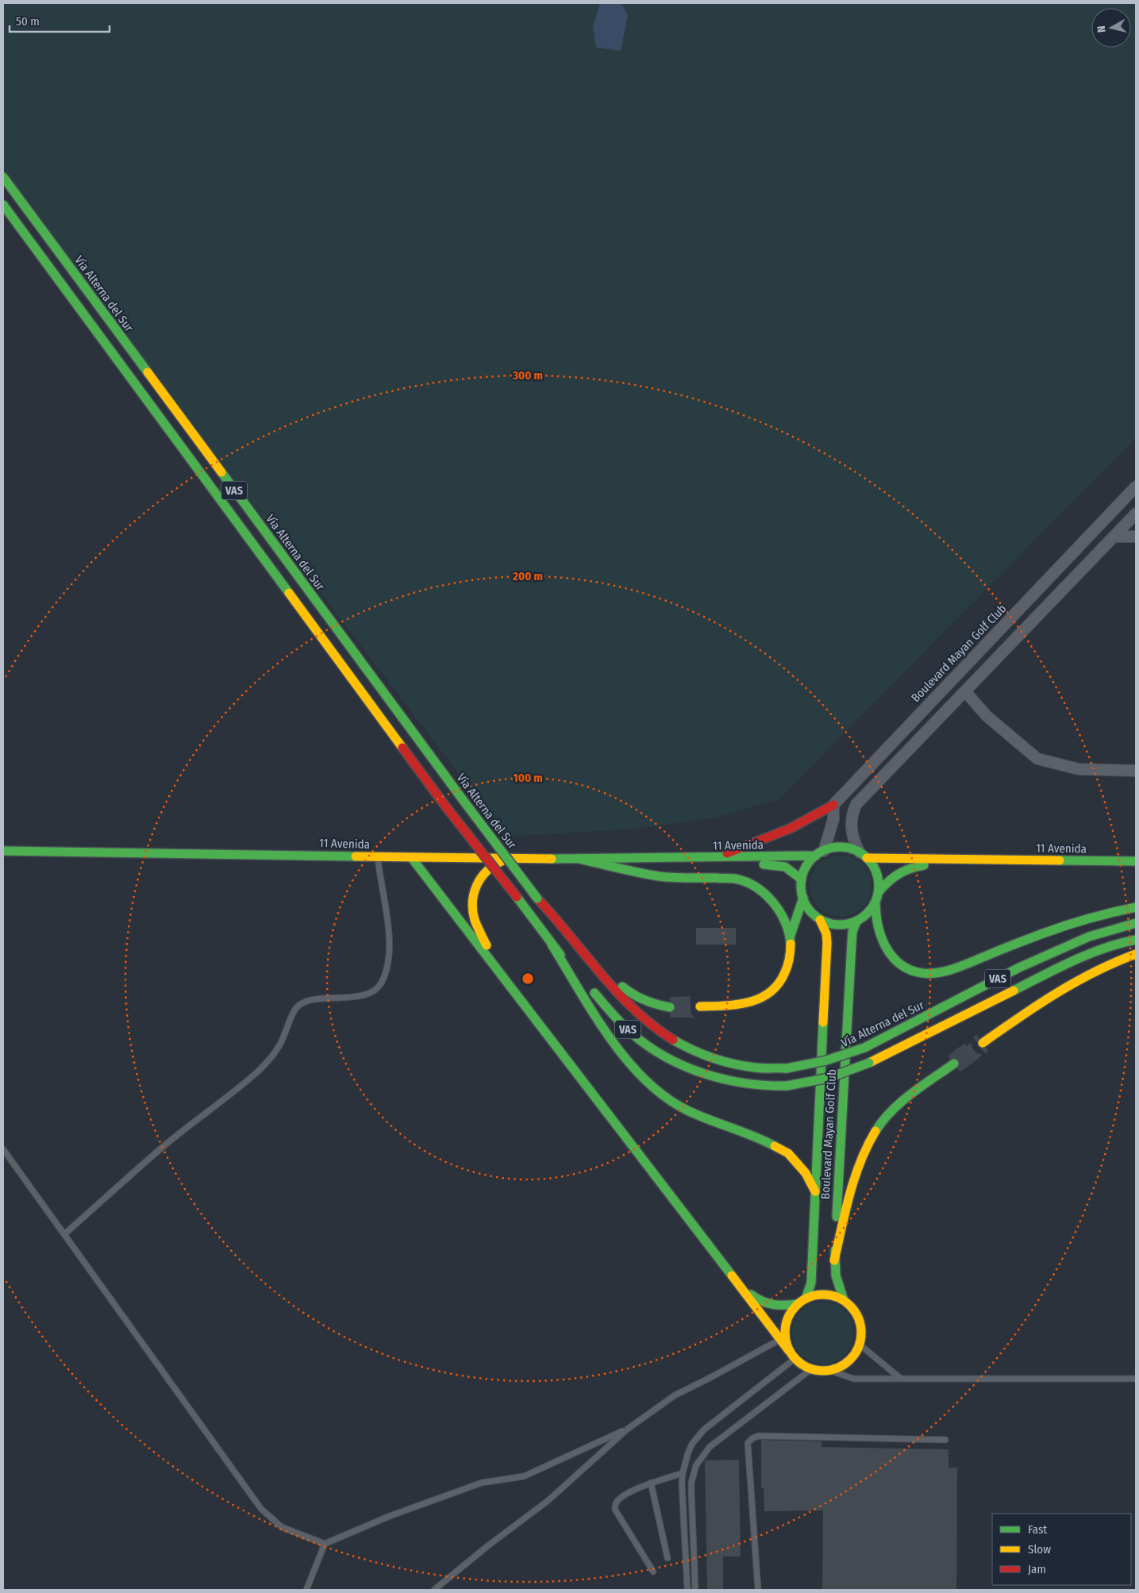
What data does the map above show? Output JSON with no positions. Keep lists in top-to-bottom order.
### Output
{
  "streets": {
    "main road": [
      "Vía Alterna del Sur",
      "VAS",
      "Boulevard Mayan Golf Club",
      "11 Avenida"
    ]
  },
  "crossings": [
    ["Boulevard Mayan Golf Club", "11 Avenida"]
  ],
  "legend": ["Fast", "Slow", "Jam"],
  "scale_bar": "50 m",
  "north": "left",
  "rings": ["300 m", "200 m", "100 m"]
}
